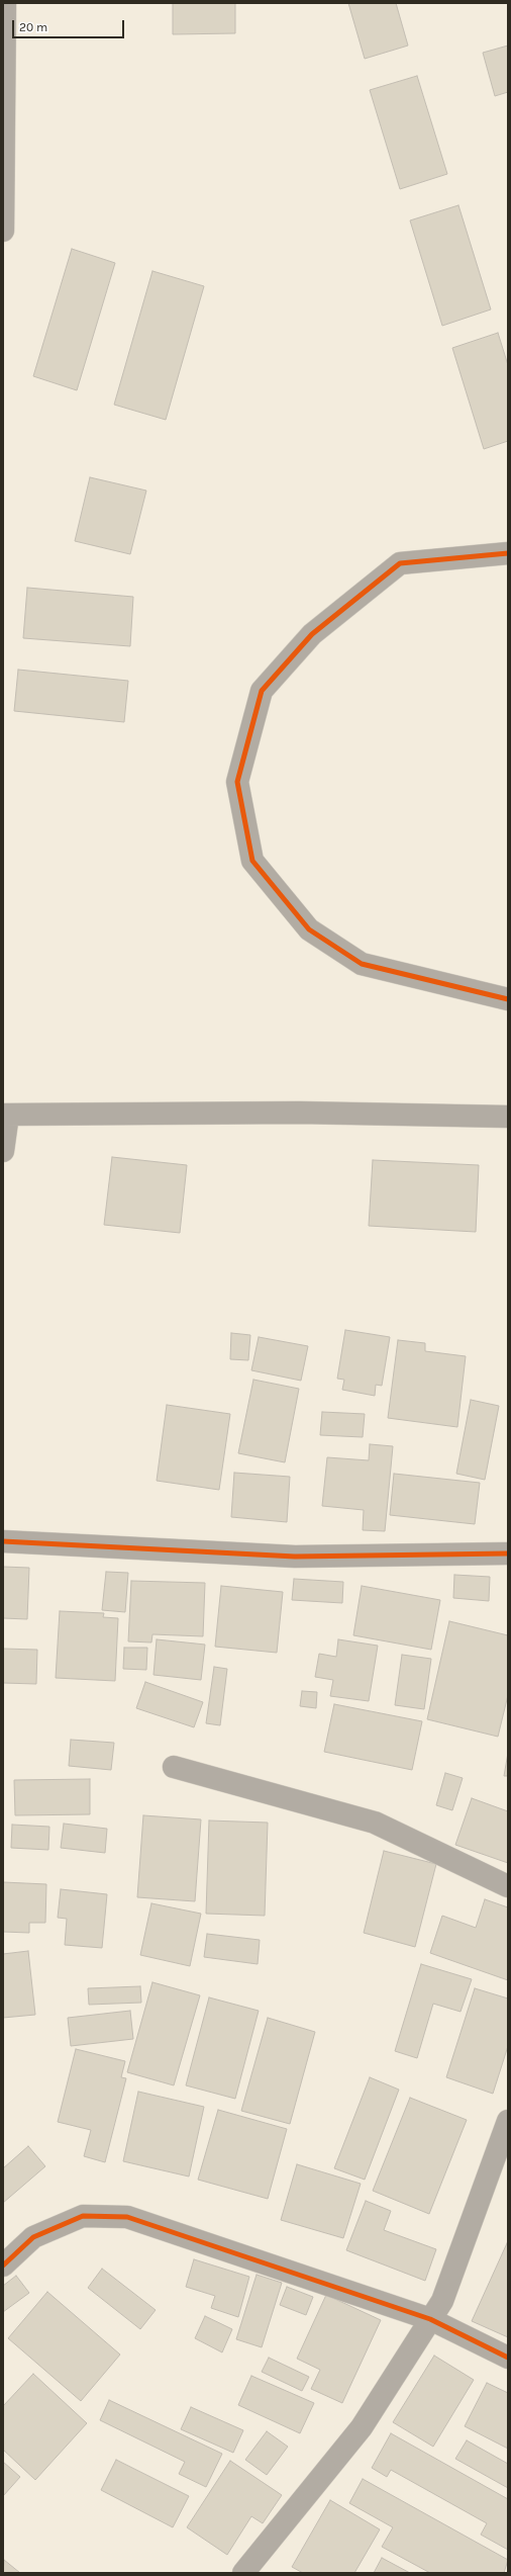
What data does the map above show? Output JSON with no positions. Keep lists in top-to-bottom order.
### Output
{
  "scale_bar": "20 m"
}
